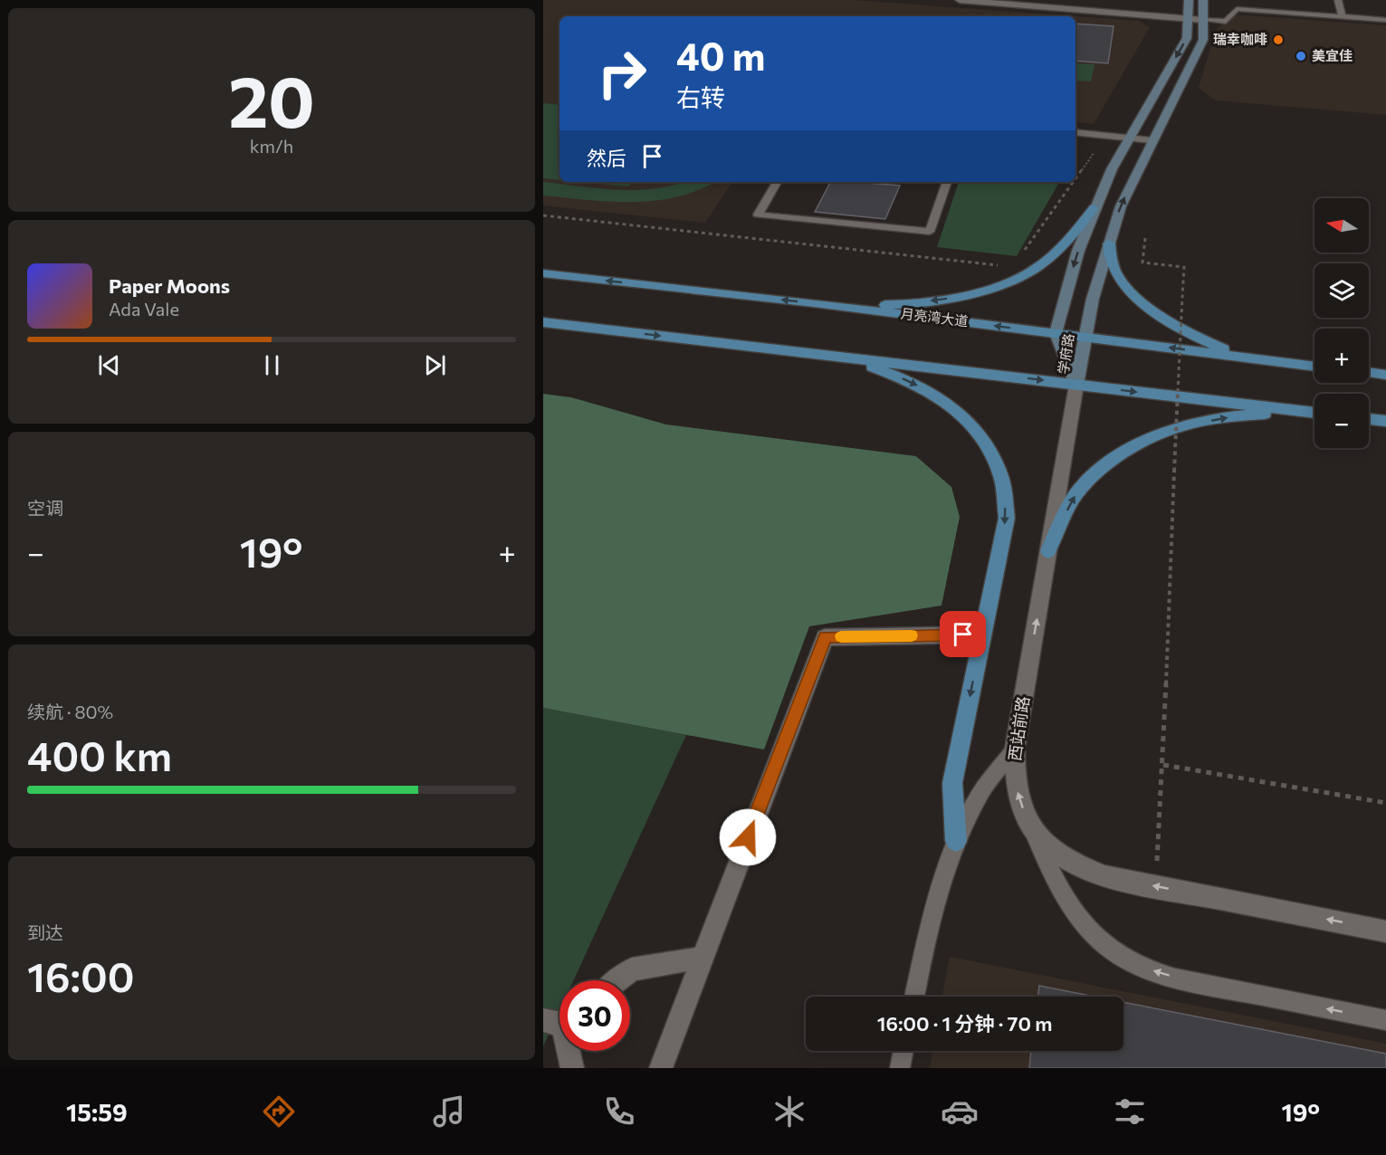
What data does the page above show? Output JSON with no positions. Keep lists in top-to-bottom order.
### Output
{
  "streets": {
    "main road": ["月亮湾大道", "学府路"],
    "street": ["西站前路"]
  },
  "crossings": [
    ["月亮湾大道", "学府路"],
    ["学府路", "西站前路"]
  ],
  "places": ["瑞幸咖啡", "美宜佳"],
  "north": "left",
  "page": {
    "tile": [
      ["20", "km/h"],
      "空调",
      ["续航 · 80%", "400 km"],
      ["到达", "16:00"]
    ],
    "turn": ["40 m", "右转"],
    "then": "然后",
    "map_buttons": ["+", "−"],
    "song": ["Paper Moons", "Ada Vale"],
    "heat": ["−", "19°", "+"],
    "limit": "30",
    "trip": "16:00 · 1 分钟 · 70 m",
    "tabs": ["15:59", "19°"]
  }
}
